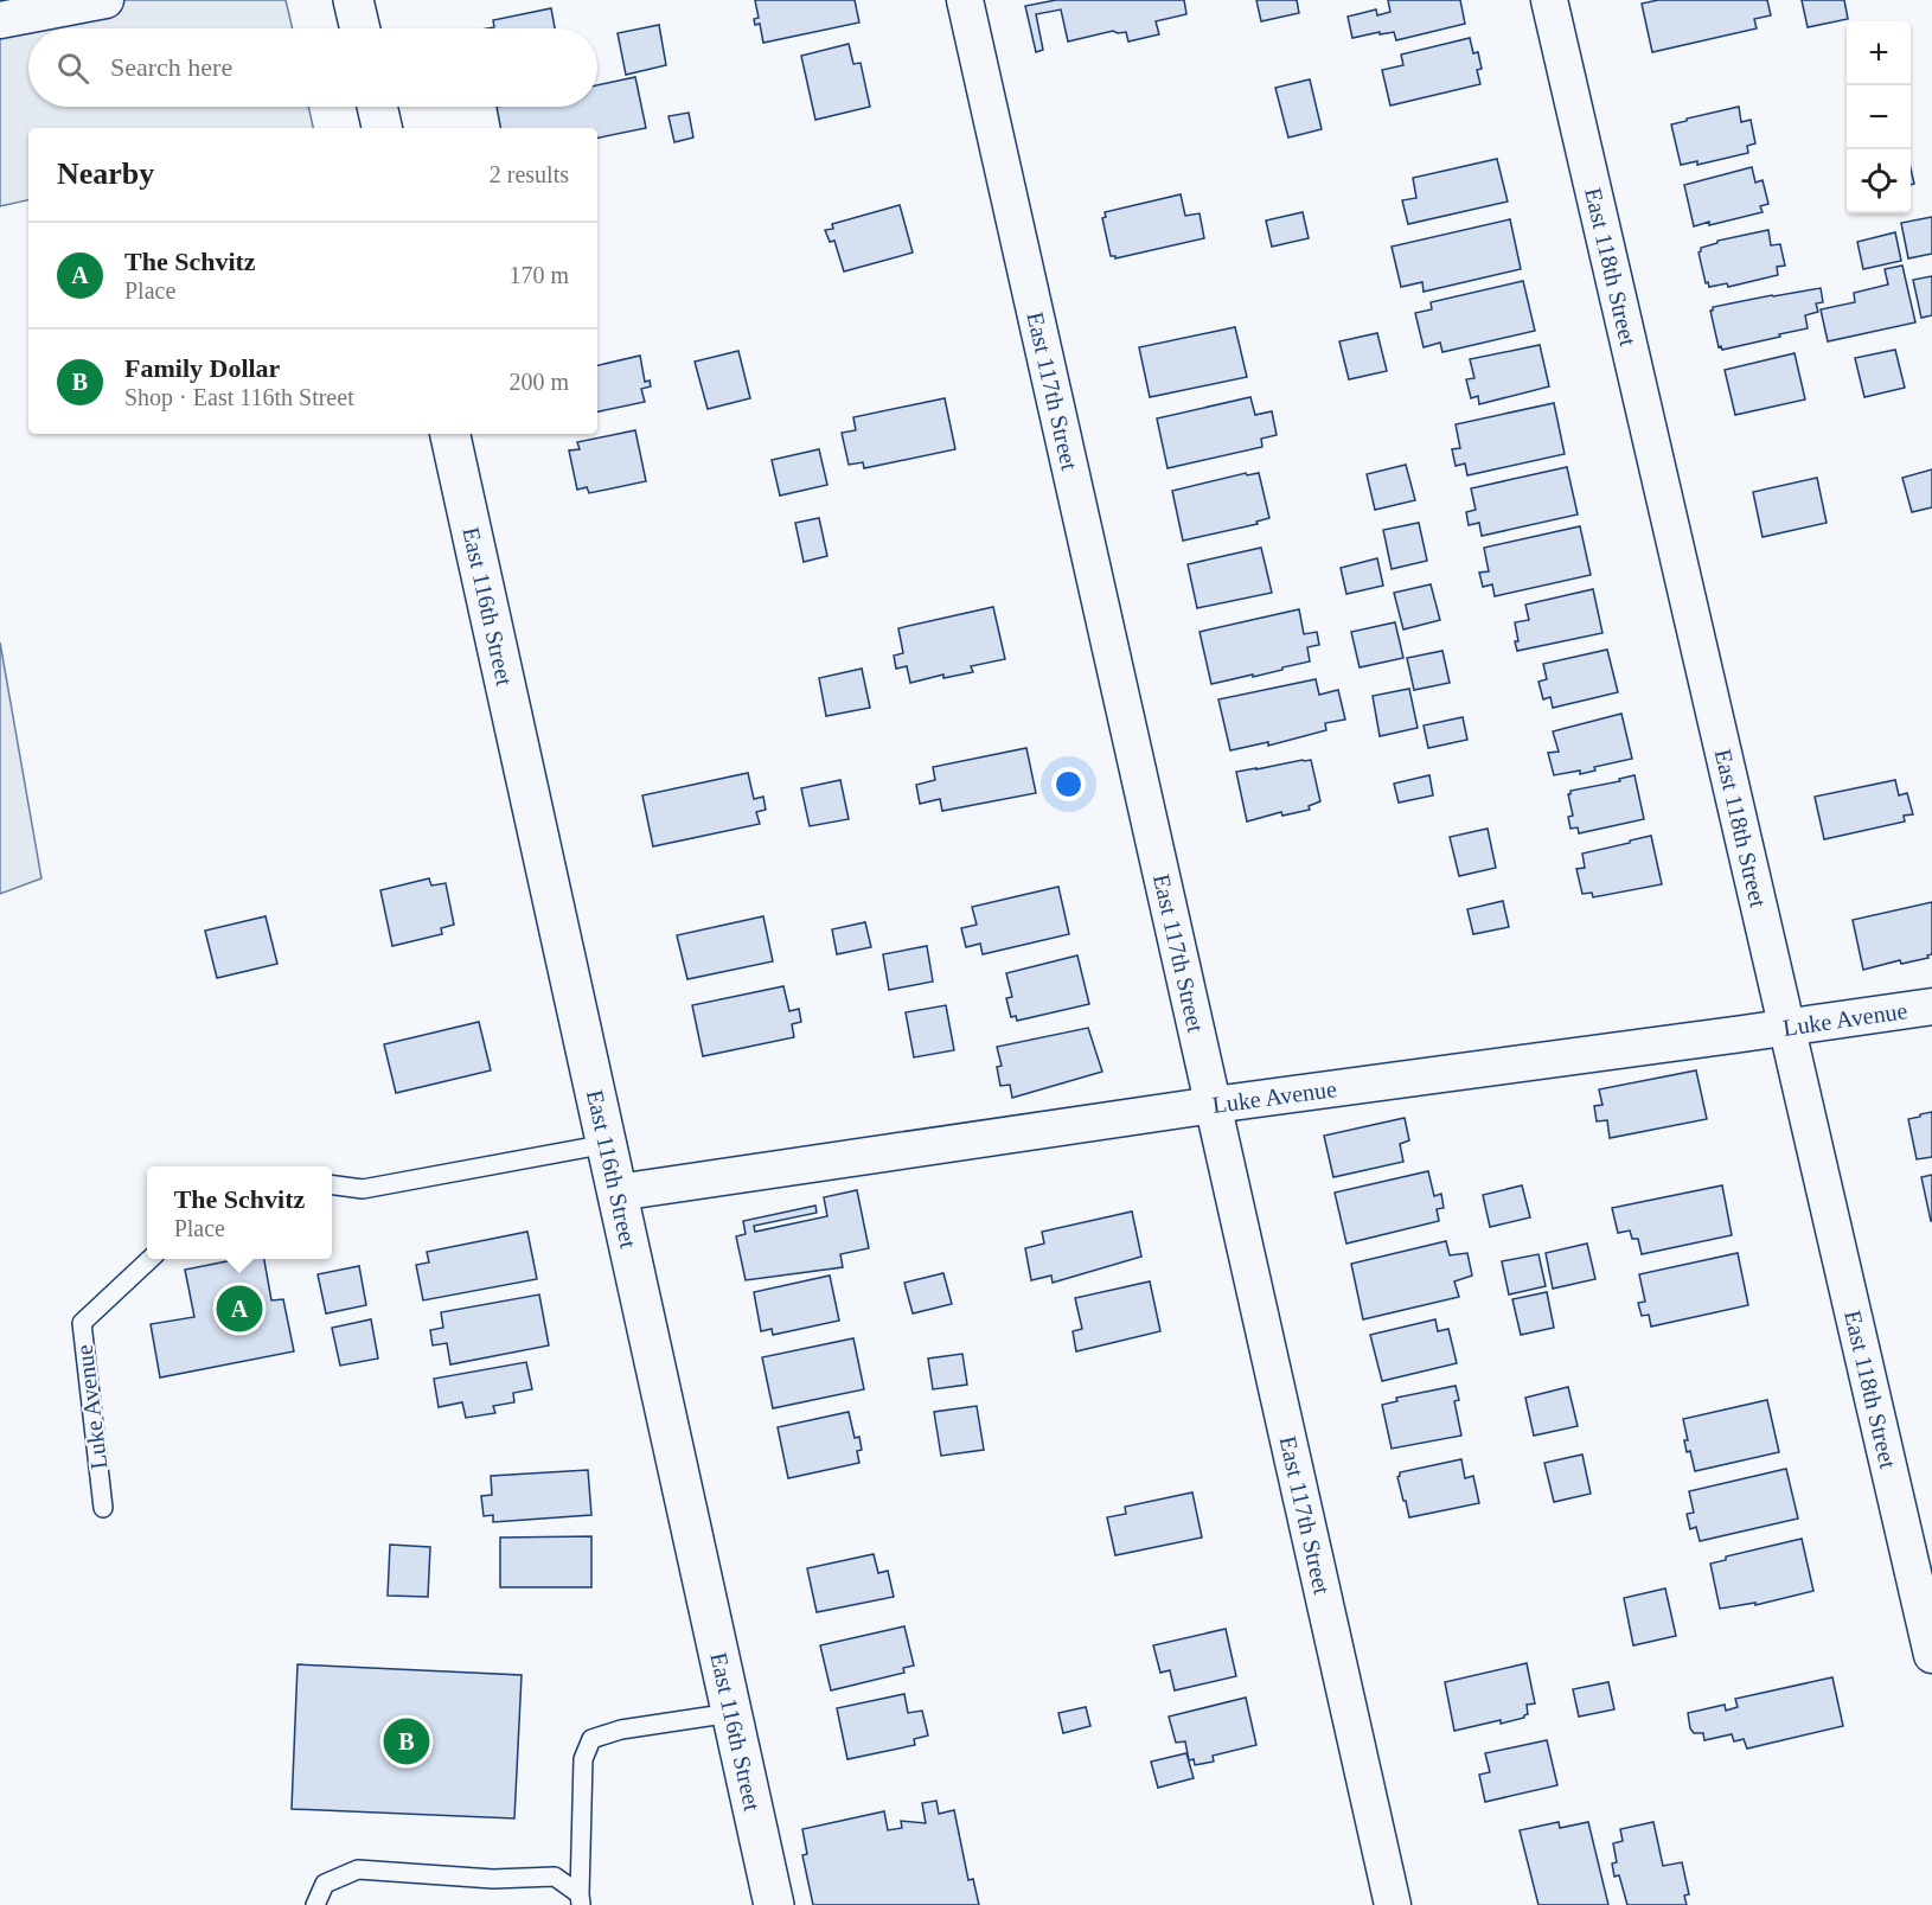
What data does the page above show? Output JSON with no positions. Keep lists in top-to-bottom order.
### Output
{
  "streets": {
    "main road": ["East 116th Street"],
    "street": ["East 118th Street", "East 117th Street", "Luke Avenue"]
  },
  "crossings": [
    ["East 118th Street", "Luke Avenue"],
    ["East 117th Street", "Luke Avenue"],
    ["East 116th Street", "Luke Avenue"]
  ],
  "page": {
    "map_buttons": ["+", "−"],
    "search": "Search here",
    "heading": ["Nearby", "2 results"],
    "list": [
      {
        "mark": "A",
        "name": "The Schvitz",
        "note": "Place",
        "value": "170 m"
      },
      {
        "mark": "B",
        "name": "Family Dollar",
        "note": "Shop · East 116th Street",
        "value": "200 m"
      }
    ],
    "popup": ["The Schvitz", "Place"],
    "pins": ["A", "B"]
  }
}
